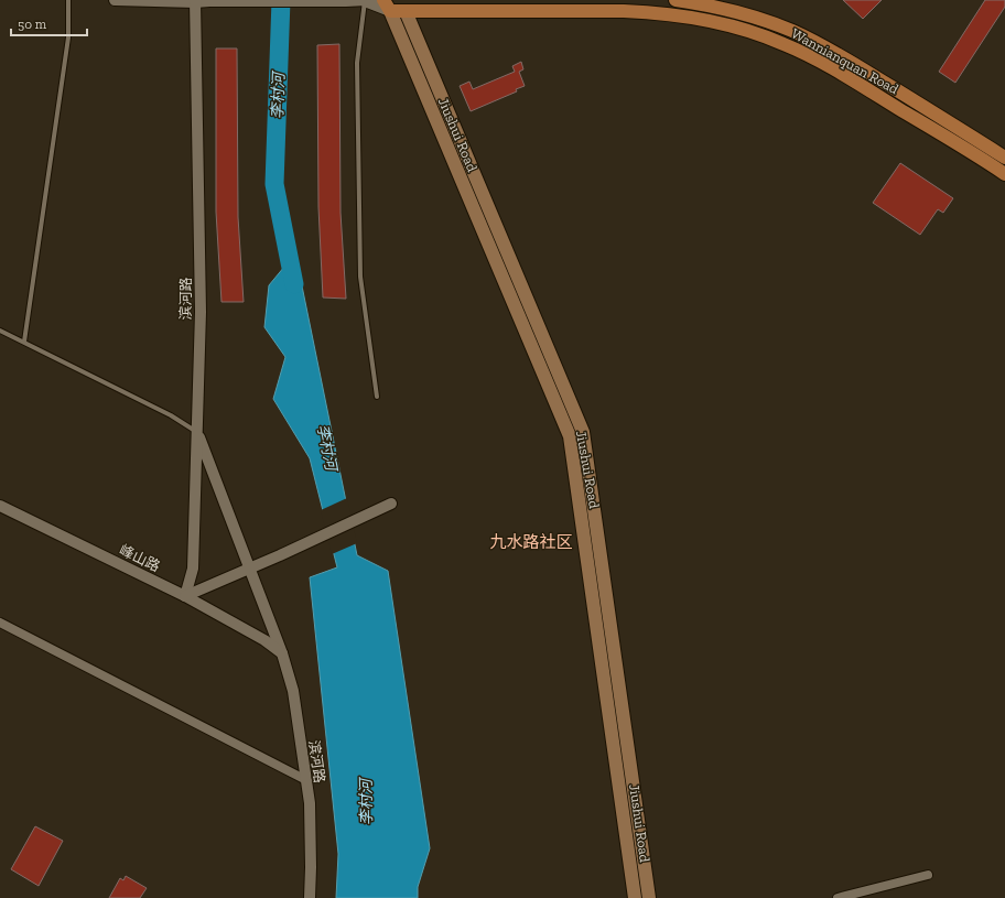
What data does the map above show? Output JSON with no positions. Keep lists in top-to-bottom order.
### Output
{
  "streets": {
    "main road": ["Wannianquan Road", "Jiushui Road"],
    "street": ["滨河路", "峰山路"]
  },
  "crossings": [
    ["Wannianquan Road", "Jiushui Road"],
    ["滨河路", "峰山路"]
  ],
  "districts": ["九水路社区"],
  "water": ["李村河"],
  "scale_bar": "50 m"
}
